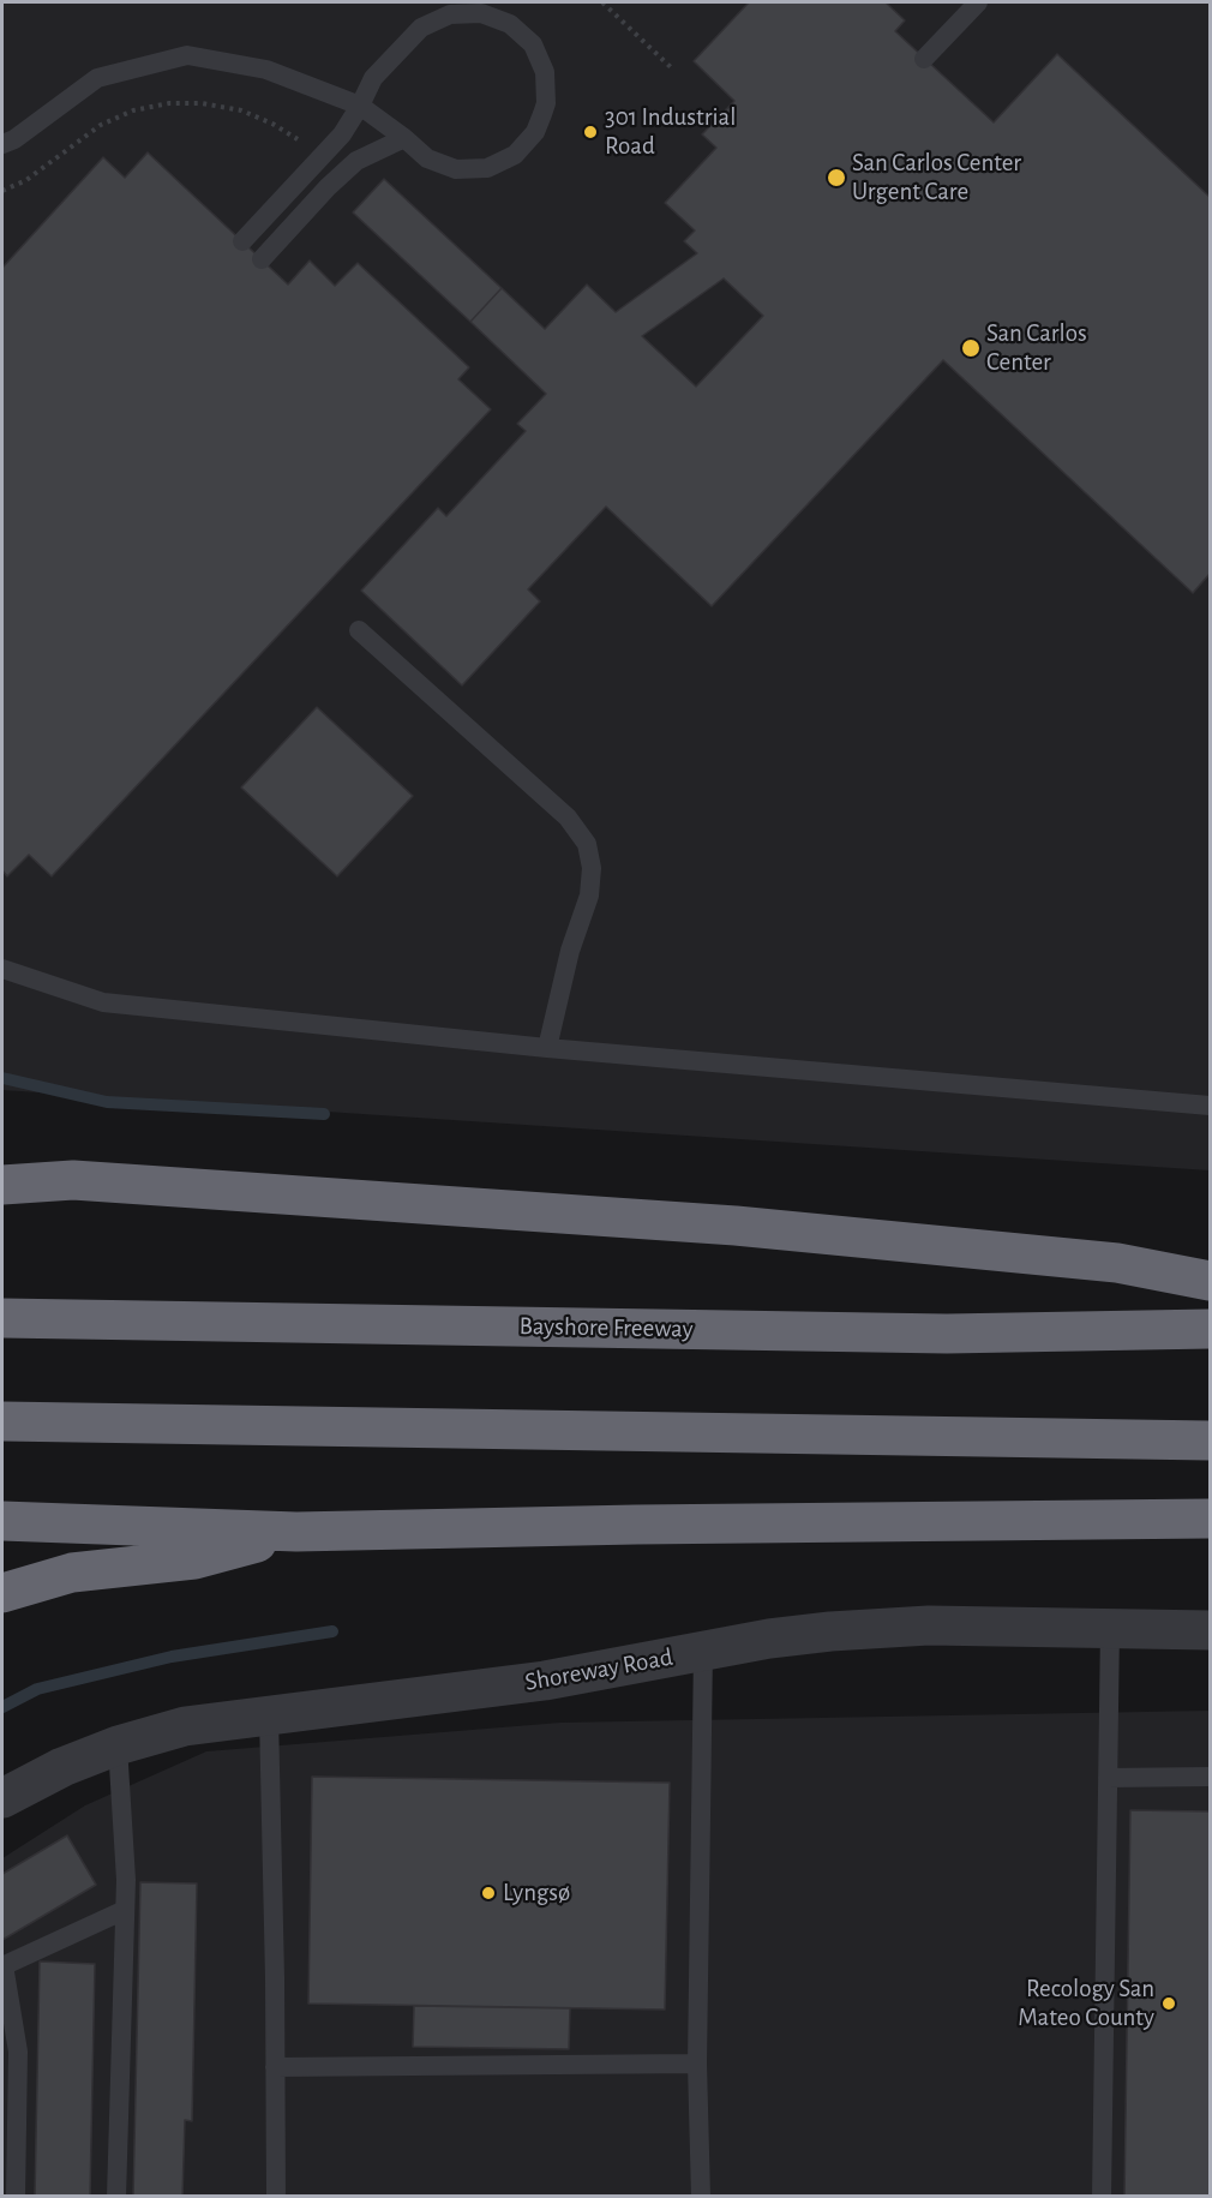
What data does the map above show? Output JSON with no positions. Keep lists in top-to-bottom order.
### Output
{
  "streets": {
    "highway": ["Bayshore Freeway"],
    "street": ["Shoreway Road"]
  },
  "places": [
    "301 Industrial Road",
    "San Carlos Center Urgent Care",
    "San Carlos Center",
    "Lyngsø",
    "Recology San Mateo County"
  ]
}
